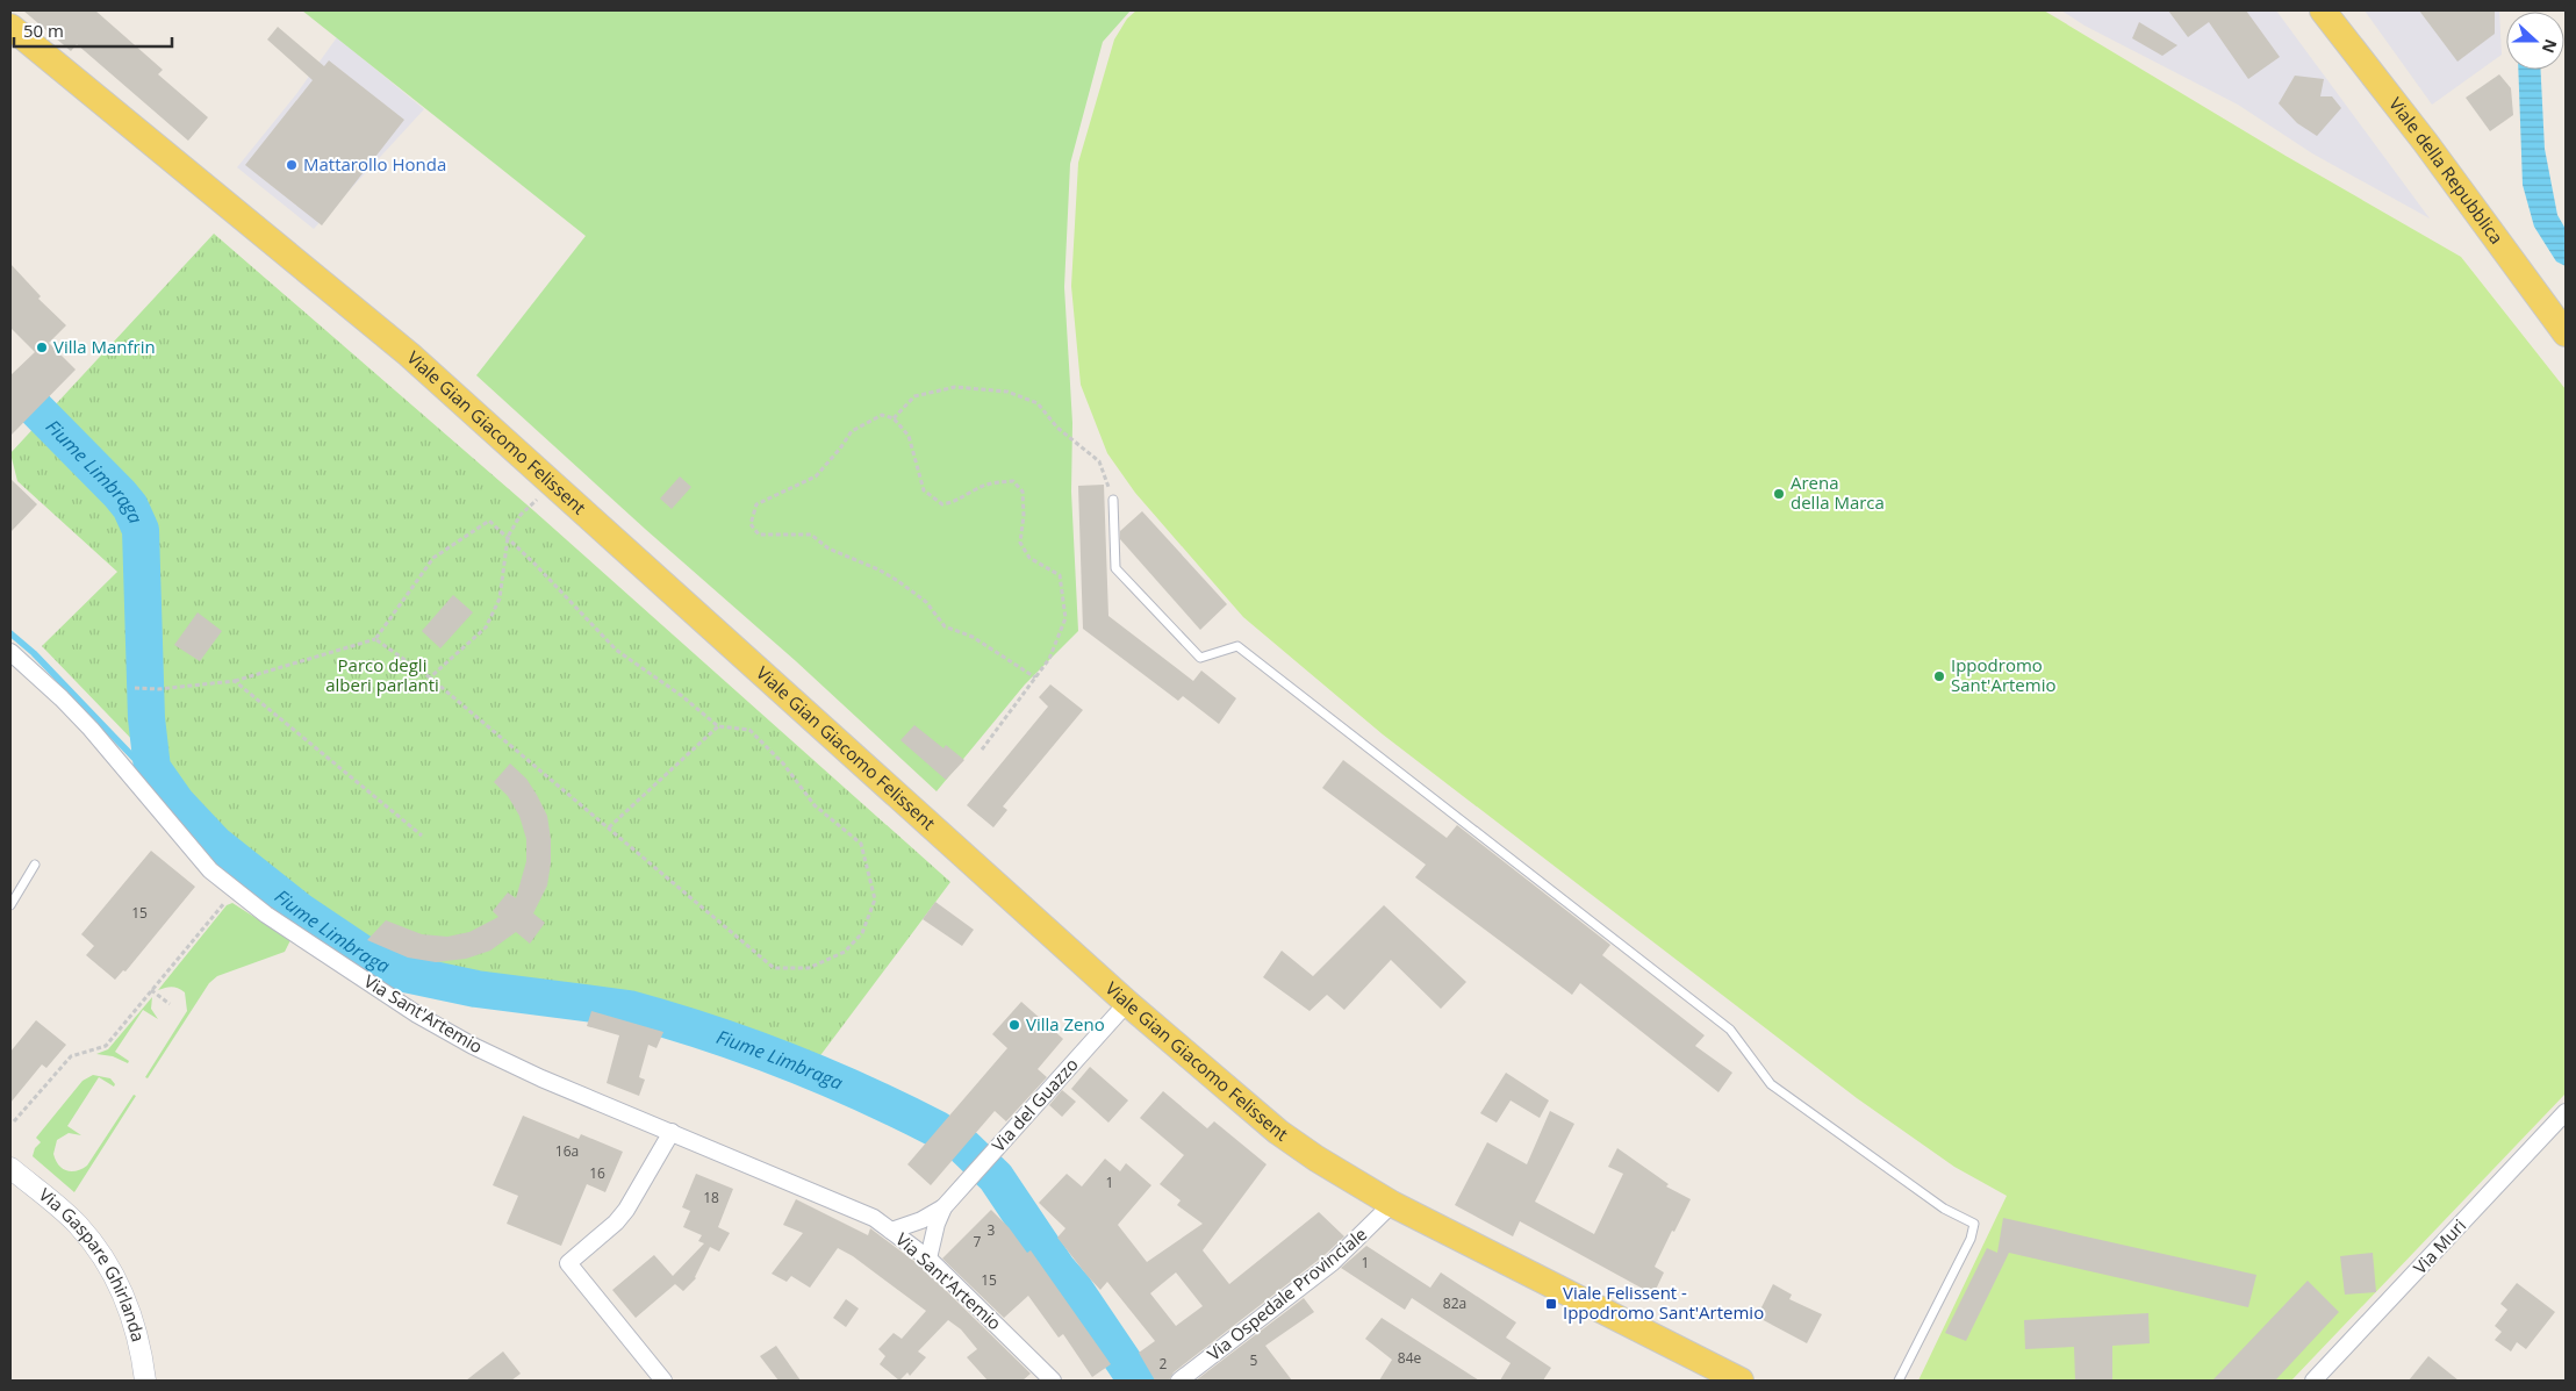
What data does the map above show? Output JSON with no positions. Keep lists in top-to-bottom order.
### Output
{
  "streets": {
    "main road": ["Viale della Repubblica", "Viale Gian Giacomo Felissent"],
    "street": [
      "Via Sant'Artemio",
      "Via del Guazzo",
      "Via Muri",
      "Via Gaspare Ghirlanda",
      "Via Ospedale Provinciale"
    ]
  },
  "crossings": [
    ["Viale Gian Giacomo Felissent", "Via del Guazzo"],
    ["Viale Gian Giacomo Felissent", "Via Ospedale Provinciale"],
    ["Via Sant'Artemio", "Via del Guazzo"]
  ],
  "water": ["Fiume Limbraga"],
  "parks": ["Parco degli alberi parlanti"],
  "places": {
    "other": [
      "Mattarollo Honda",
      "Villa Manfrin",
      "Arena della Marca",
      "Ippodromo Sant'Artemio",
      "Villa Zeno"
    ],
    "transit": ["Viale Felissent - Ippodromo Sant'Artemio"]
  },
  "house_numbers": [
    "15",
    "16a",
    "16",
    "1",
    "18",
    "3",
    "7",
    "1",
    "15",
    "82a",
    "84e",
    "5",
    "2"
  ],
  "scale_bar": "50 m",
  "north": "right"
}
